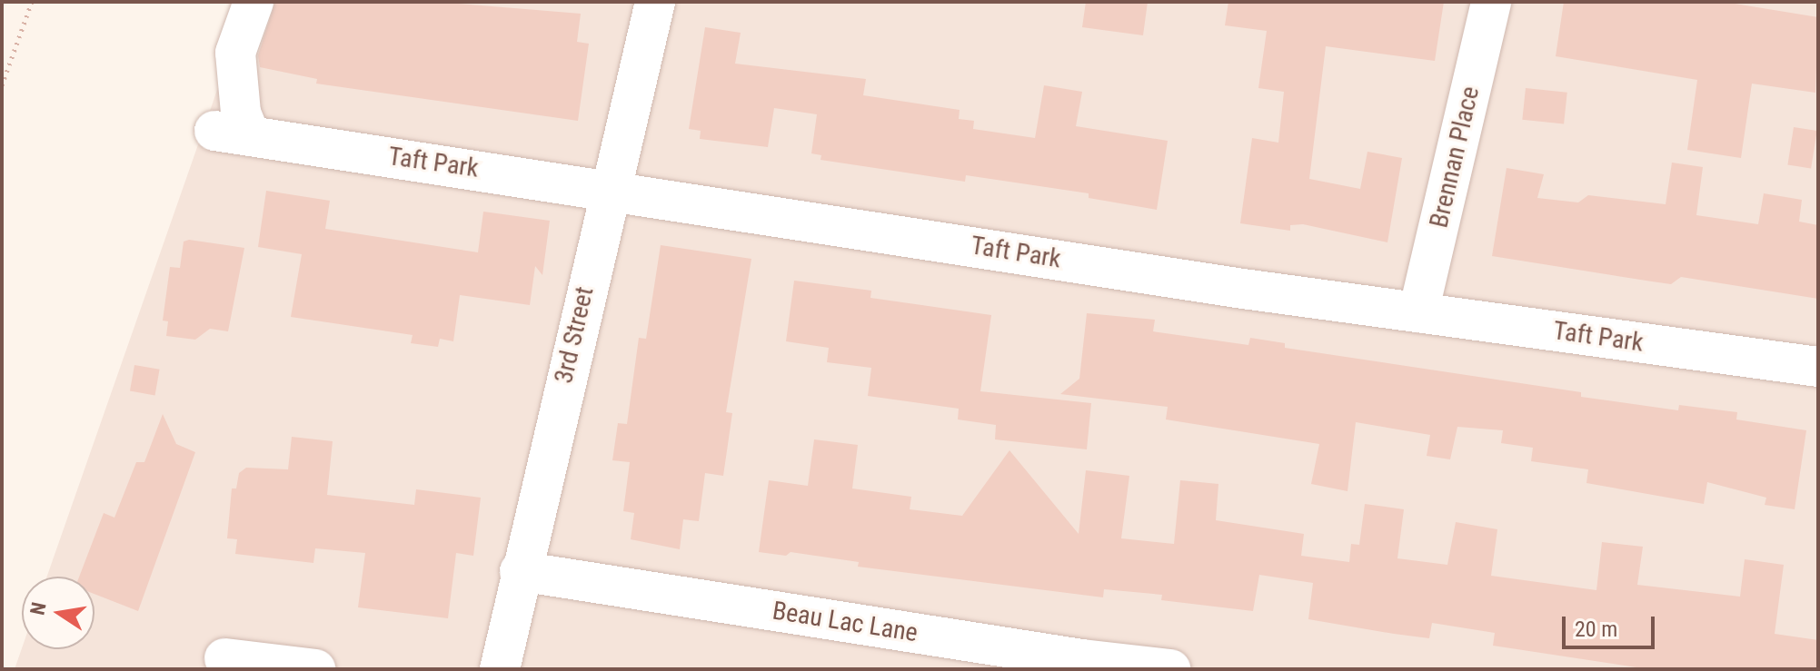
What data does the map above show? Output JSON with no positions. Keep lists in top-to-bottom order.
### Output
{
  "streets": {
    "street": [
      "Brennan Place",
      "Taft Park",
      "3rd Street",
      "Beau Lac Lane"
    ]
  },
  "crossings": [
    ["Brennan Place", "Taft Park"],
    ["Taft Park", "3rd Street"],
    ["3rd Street", "Beau Lac Lane"]
  ],
  "scale_bar": "20 m",
  "north": "left"
}
